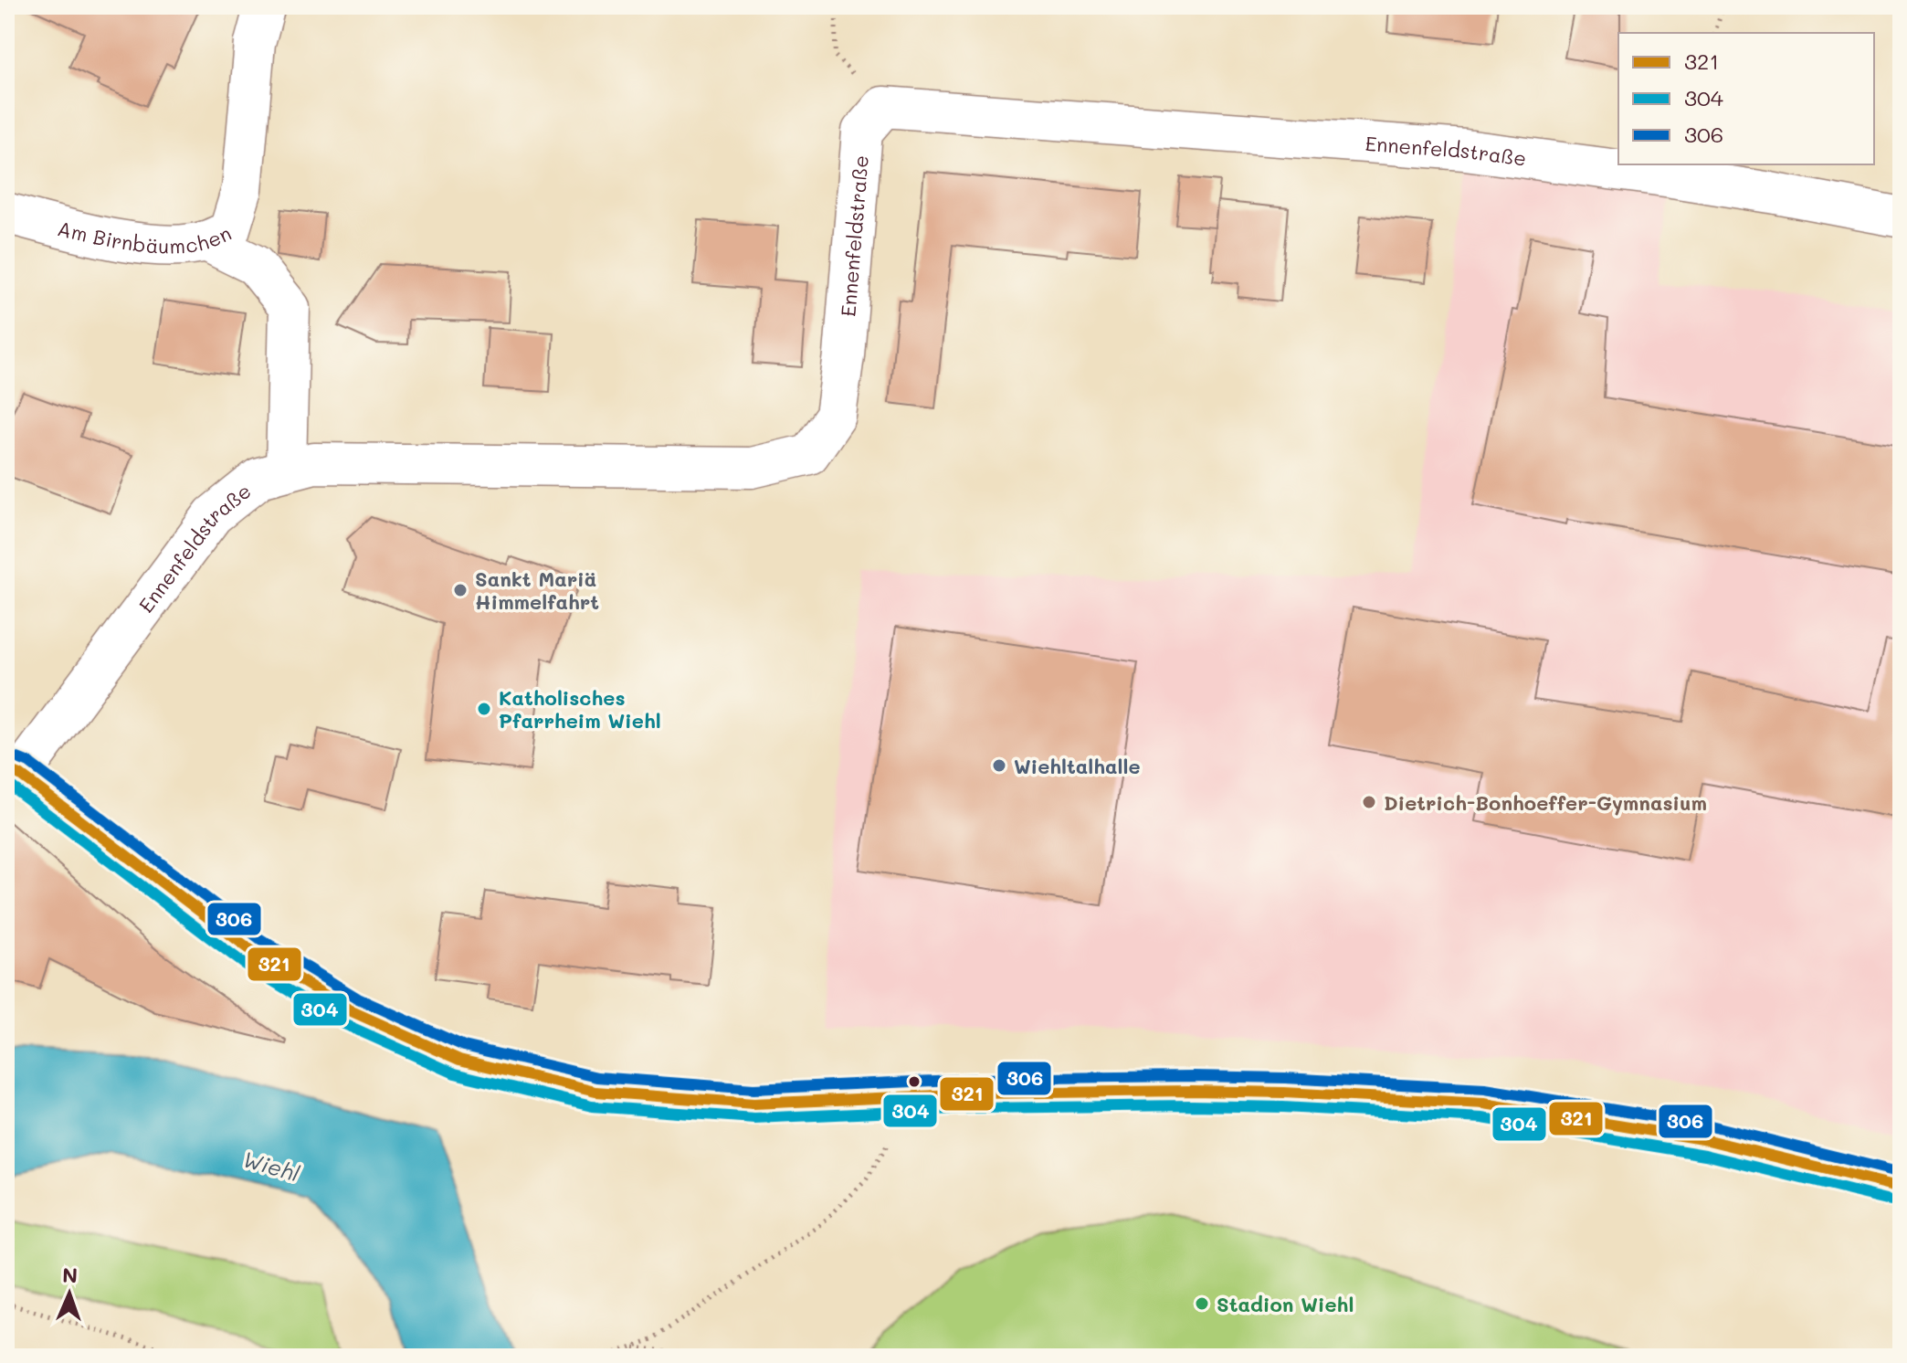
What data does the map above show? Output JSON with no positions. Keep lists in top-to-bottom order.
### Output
{
  "streets": {
    "street": ["Ennenfeldstraße", "Am Birnbäumchen"]
  },
  "water": ["Wiehl"],
  "places": [
    "Sankt Mariä Himmelfahrt",
    "Katholisches Pfarrheim Wiehl",
    "Wiehltalhalle",
    "Dietrich-Bonhoeffer-Gymnasium",
    "Stadion Wiehl"
  ],
  "lines": ["transit line 306", "transit line 321", "transit line 304"],
  "legend": ["321", "304", "306"],
  "north": "top"
}
